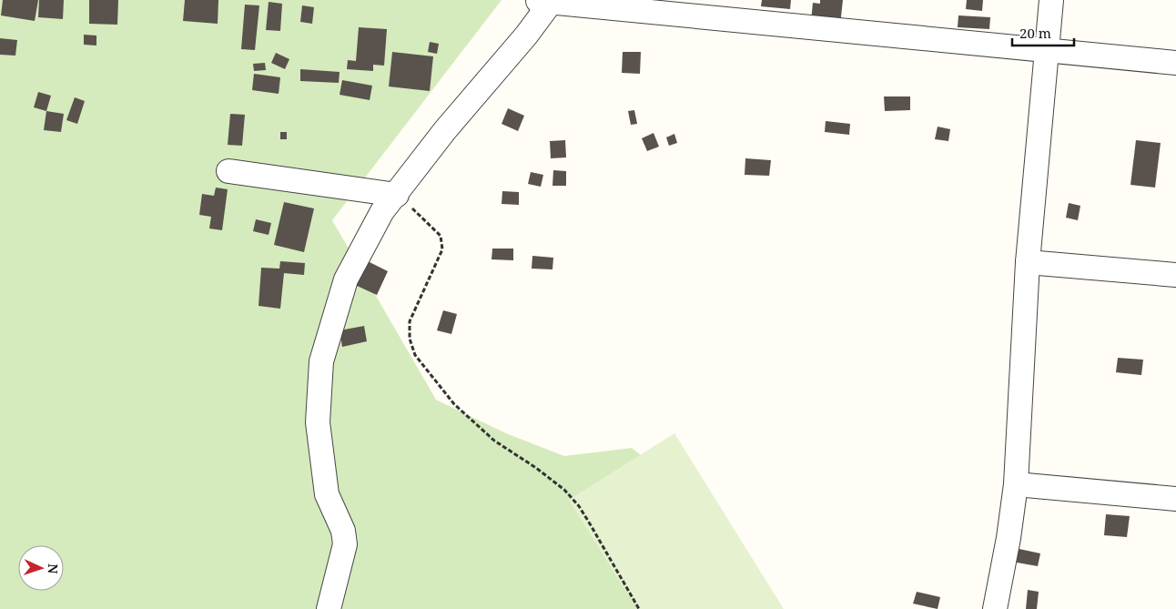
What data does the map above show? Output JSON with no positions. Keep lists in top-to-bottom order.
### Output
{
  "scale_bar": "20 m",
  "north": "right"
}
